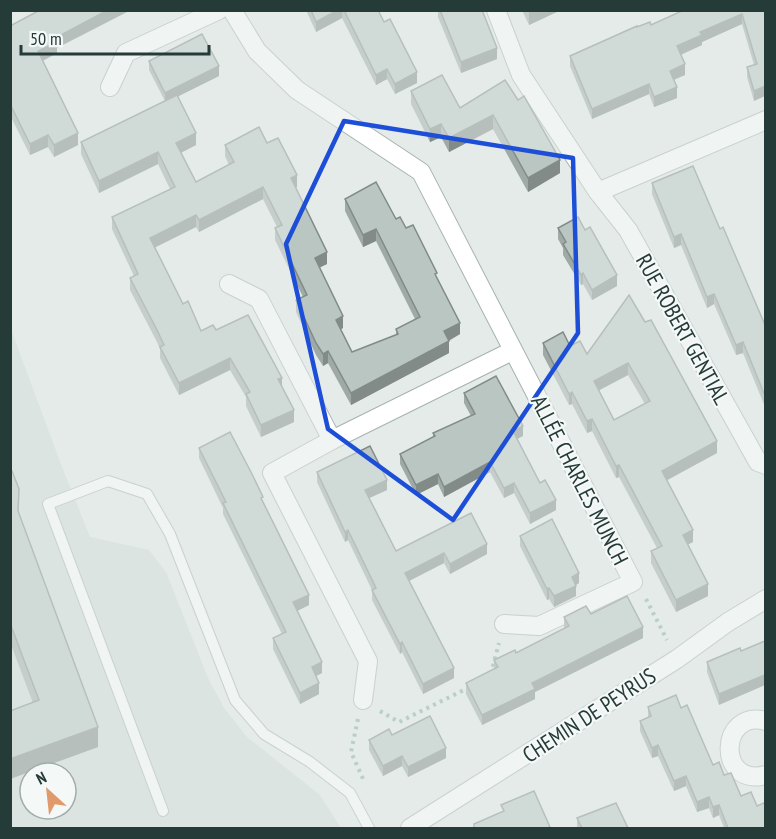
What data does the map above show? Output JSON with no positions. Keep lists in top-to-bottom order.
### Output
{
  "streets": {
    "street": ["RUE ROBERT GENTIAL", "ALLÉE CHARLES MUNCH", "CHEMIN DE PEYRUS"]
  },
  "scale_bar": "50 m",
  "north": "top left"
}
